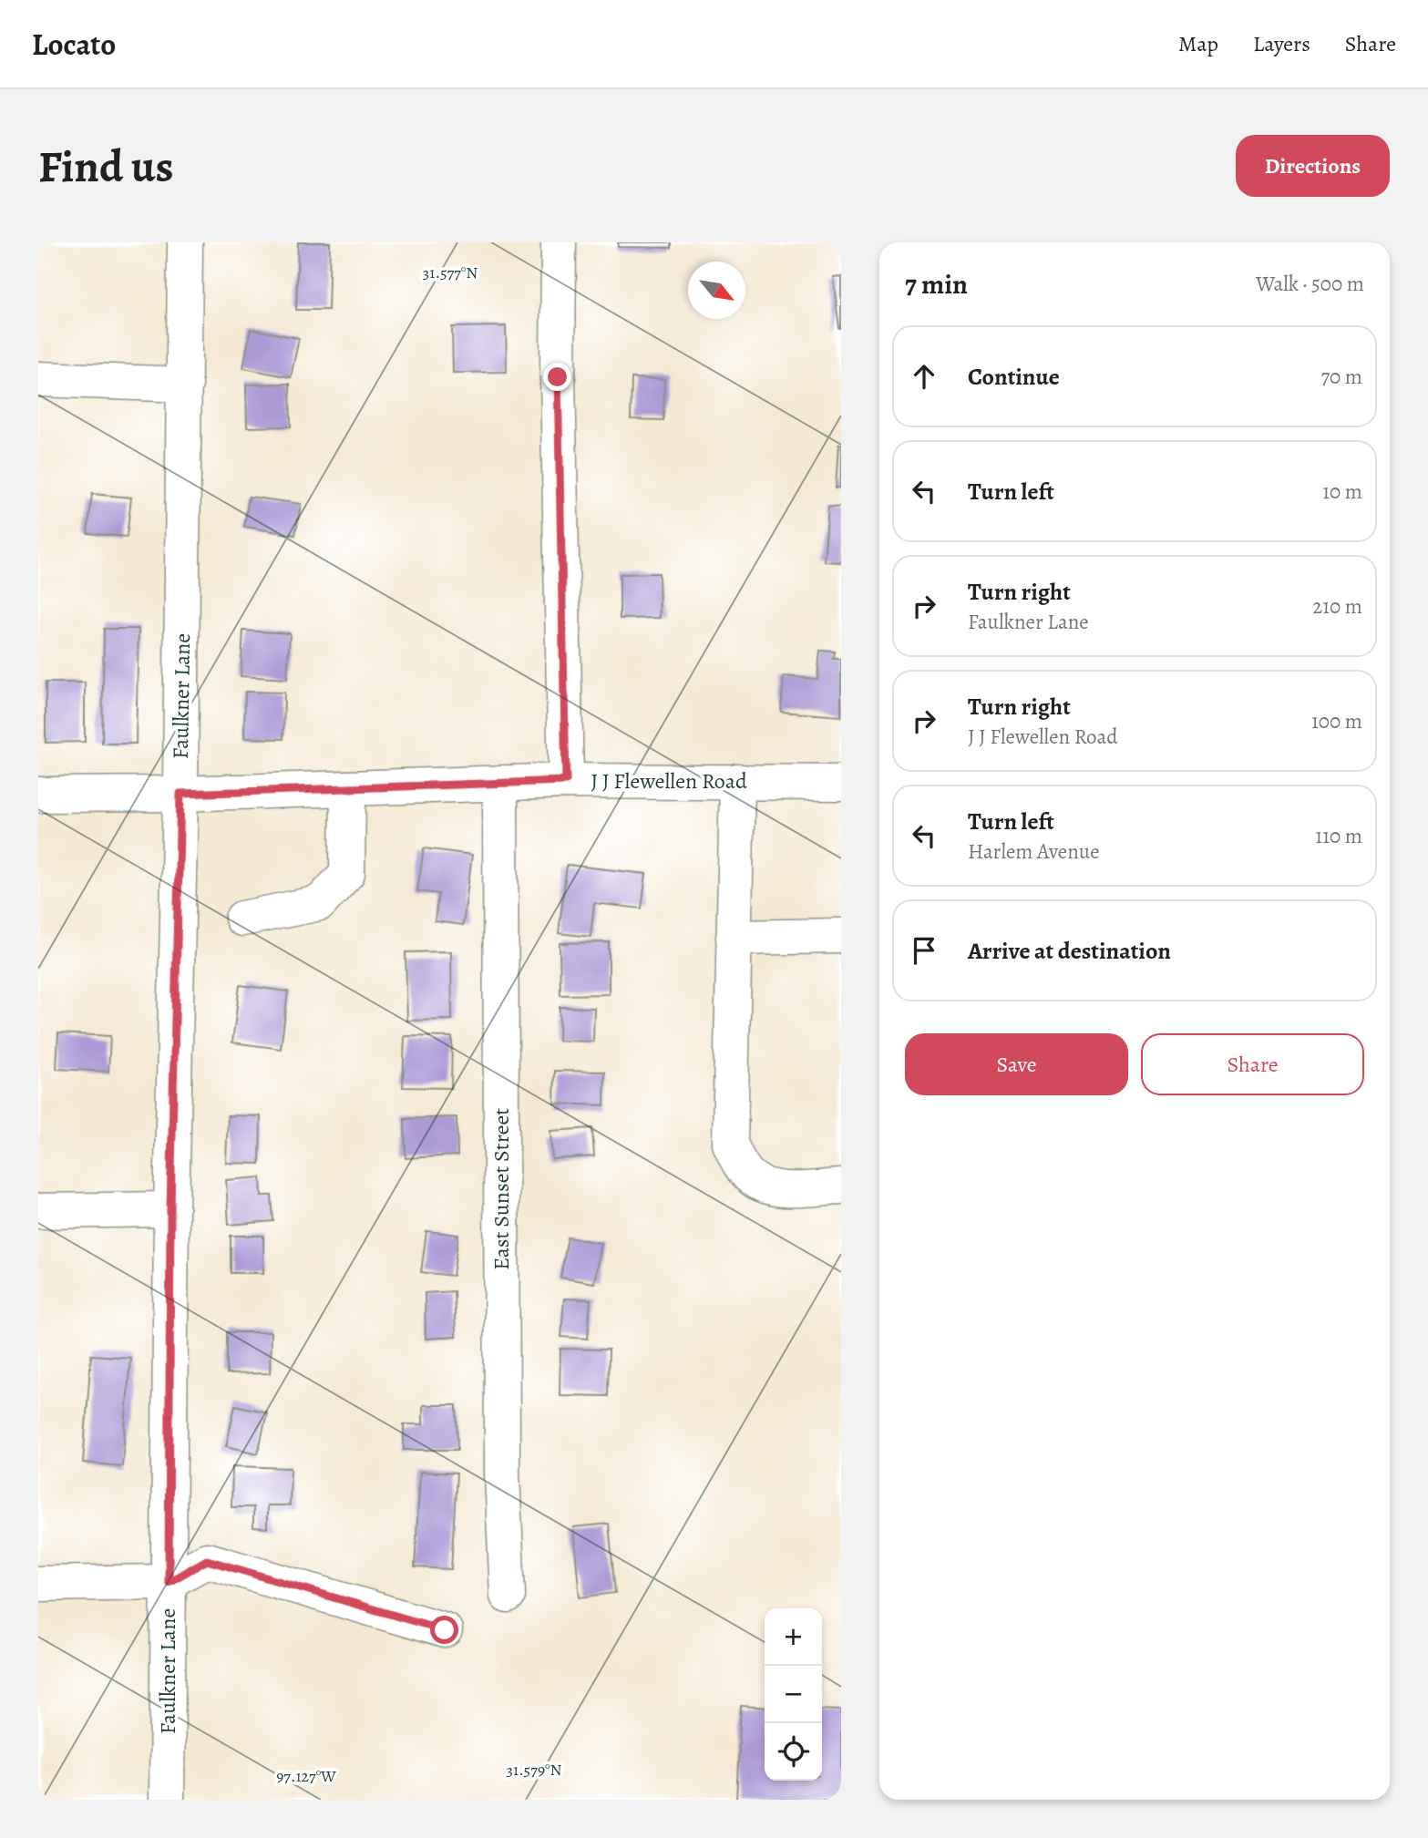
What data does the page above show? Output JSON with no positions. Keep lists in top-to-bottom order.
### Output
{
  "streets": {
    "street": ["Faulkner Lane", "J J Flewellen Road", "East Sunset Street"]
  },
  "crossings": [
    ["Faulkner Lane", "J J Flewellen Road"],
    ["J J Flewellen Road", "East Sunset Street"]
  ],
  "north": "bottom right",
  "page": {
    "header": "Locato",
    "nav": ["Map", "Layers", "Share"],
    "buttons": [
      "Directions",
      ["Save", "Share"]
    ],
    "title": "Find us",
    "heading": ["7 min", "Walk · 500 m"],
    "list": [
      ["Continue", "70 m"],
      ["Turn left", "10 m"],
      ["Turn right", "Faulkner Lane", "210 m"],
      ["Turn right", "J J Flewellen Road", "100 m"],
      ["Turn left", "Harlem Avenue", "110 m"],
      "Arrive at destination"
    ],
    "map_buttons": ["+", "−"]
  },
  "coordinates": ["31.577°N", "31.579°N", "97.127°W"]
}
